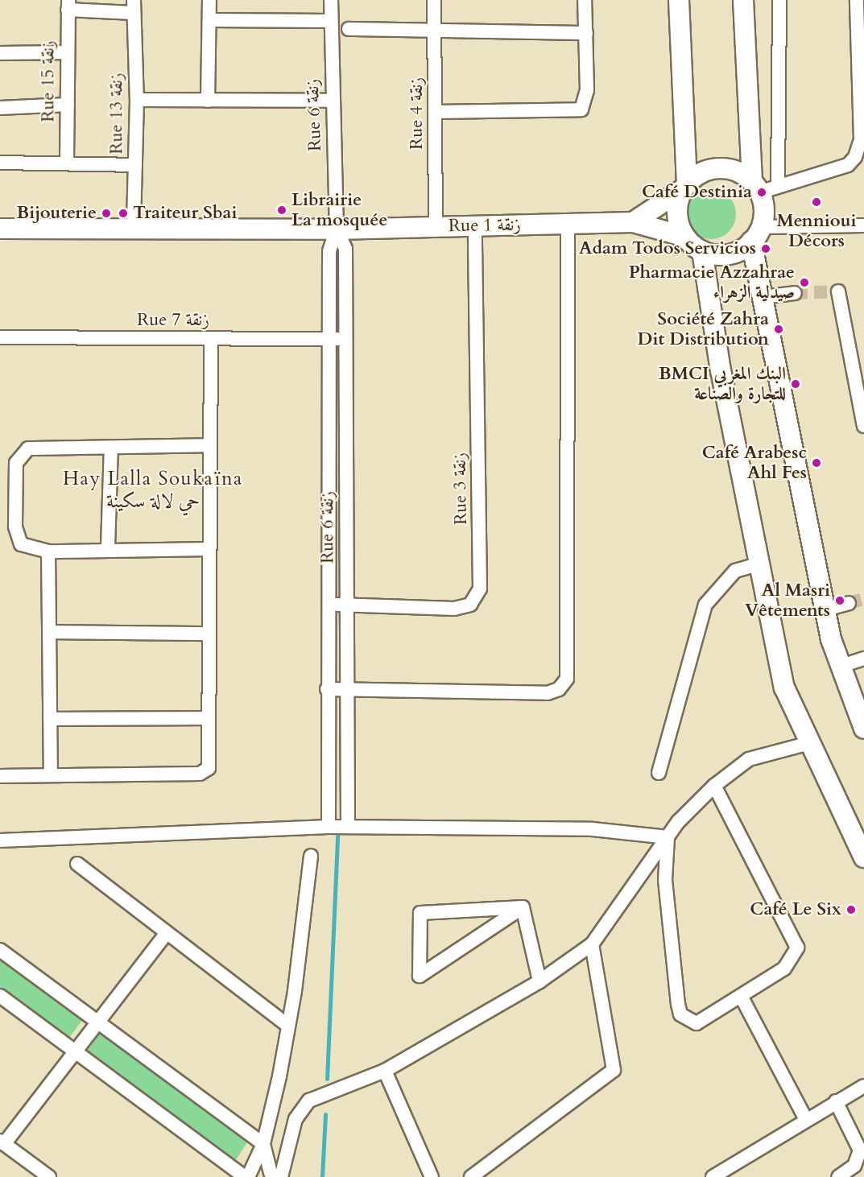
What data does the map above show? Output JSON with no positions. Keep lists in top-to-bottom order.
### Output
{
  "streets": {
    "main road": ["Rue 1 زنقة"],
    "street": [
      "Rue 15 زنقة",
      "Rue 13 زنقة",
      "Rue 4 زنقة",
      "Rue 6 زنقة",
      "Rue 7 زنقة",
      "Rue 3 زنقة"
    ]
  },
  "crossings": [
    ["Rue 13 زنقة", "Rue 1 زنقة"],
    ["Rue 4 زنقة", "Rue 1 زنقة"],
    ["Rue 6 زنقة", "Rue 1 زنقة"],
    ["Rue 6 زنقة", "Rue 7 زنقة"],
    ["Rue 6 زنقة", "Rue 3 زنقة"],
    ["Rue 1 زنقة", "Rue 3 زنقة"]
  ],
  "districts": ["Hay Lalla Soukaïna حي لالة سكينة"],
  "places": [
    "Café Destinia",
    "Mennioui Décors",
    "Librairie La mosquée",
    "Bijouterie",
    "Traiteur Sbai",
    "Adam Todos Servicios",
    "Pharmacie Azzahrae صيدلية الزهراء",
    "Société Zahra Dit Distribution",
    "BMCI البنك المغربي للتجارة والصناعة",
    "Café Arabesc Ahl Fes",
    "Al Masri Vêtements",
    "Café Le Six"
  ]
}
